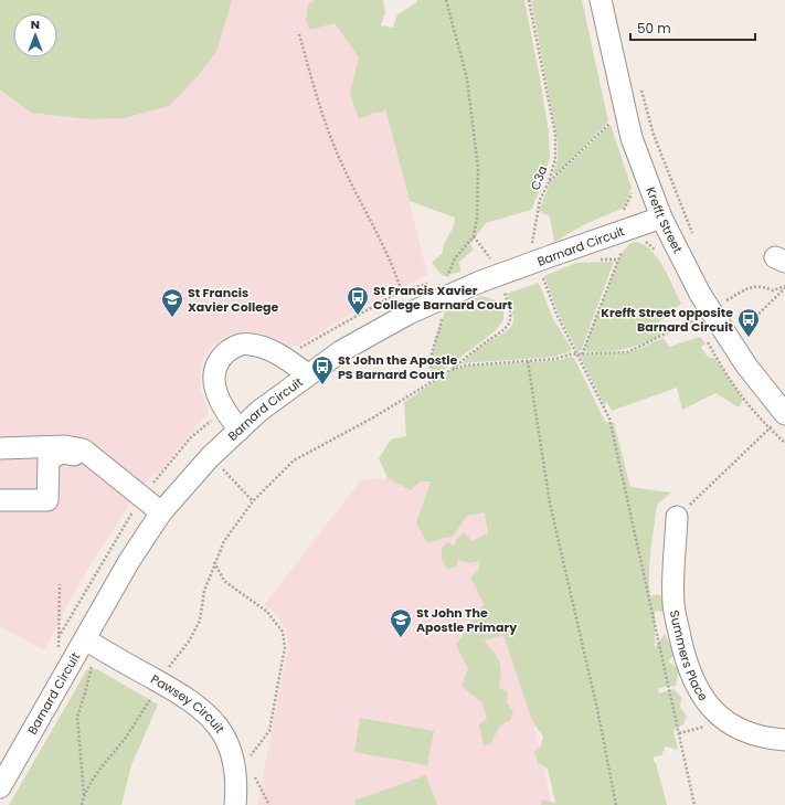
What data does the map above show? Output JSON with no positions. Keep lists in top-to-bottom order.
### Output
{
  "streets": {
    "street": [
      "Krefft Street",
      "Barnard Circuit",
      "Summers Place",
      "Pawsey Circuit"
    ],
    "path": ["C3a"]
  },
  "crossings": [
    ["Krefft Street", "Barnard Circuit"],
    ["Barnard Circuit", "Pawsey Circuit"]
  ],
  "places": {
    "bus stop": ["St Francis Xavier College Barnard Court", "Krefft Street opposite Barnard Circuit", "St John the Apostle PS Barnard Court"],
    "school or university": ["St Francis Xavier College", "St John The Apostle Primary"]
  },
  "scale_bar": "50 m",
  "north": "top"
}
